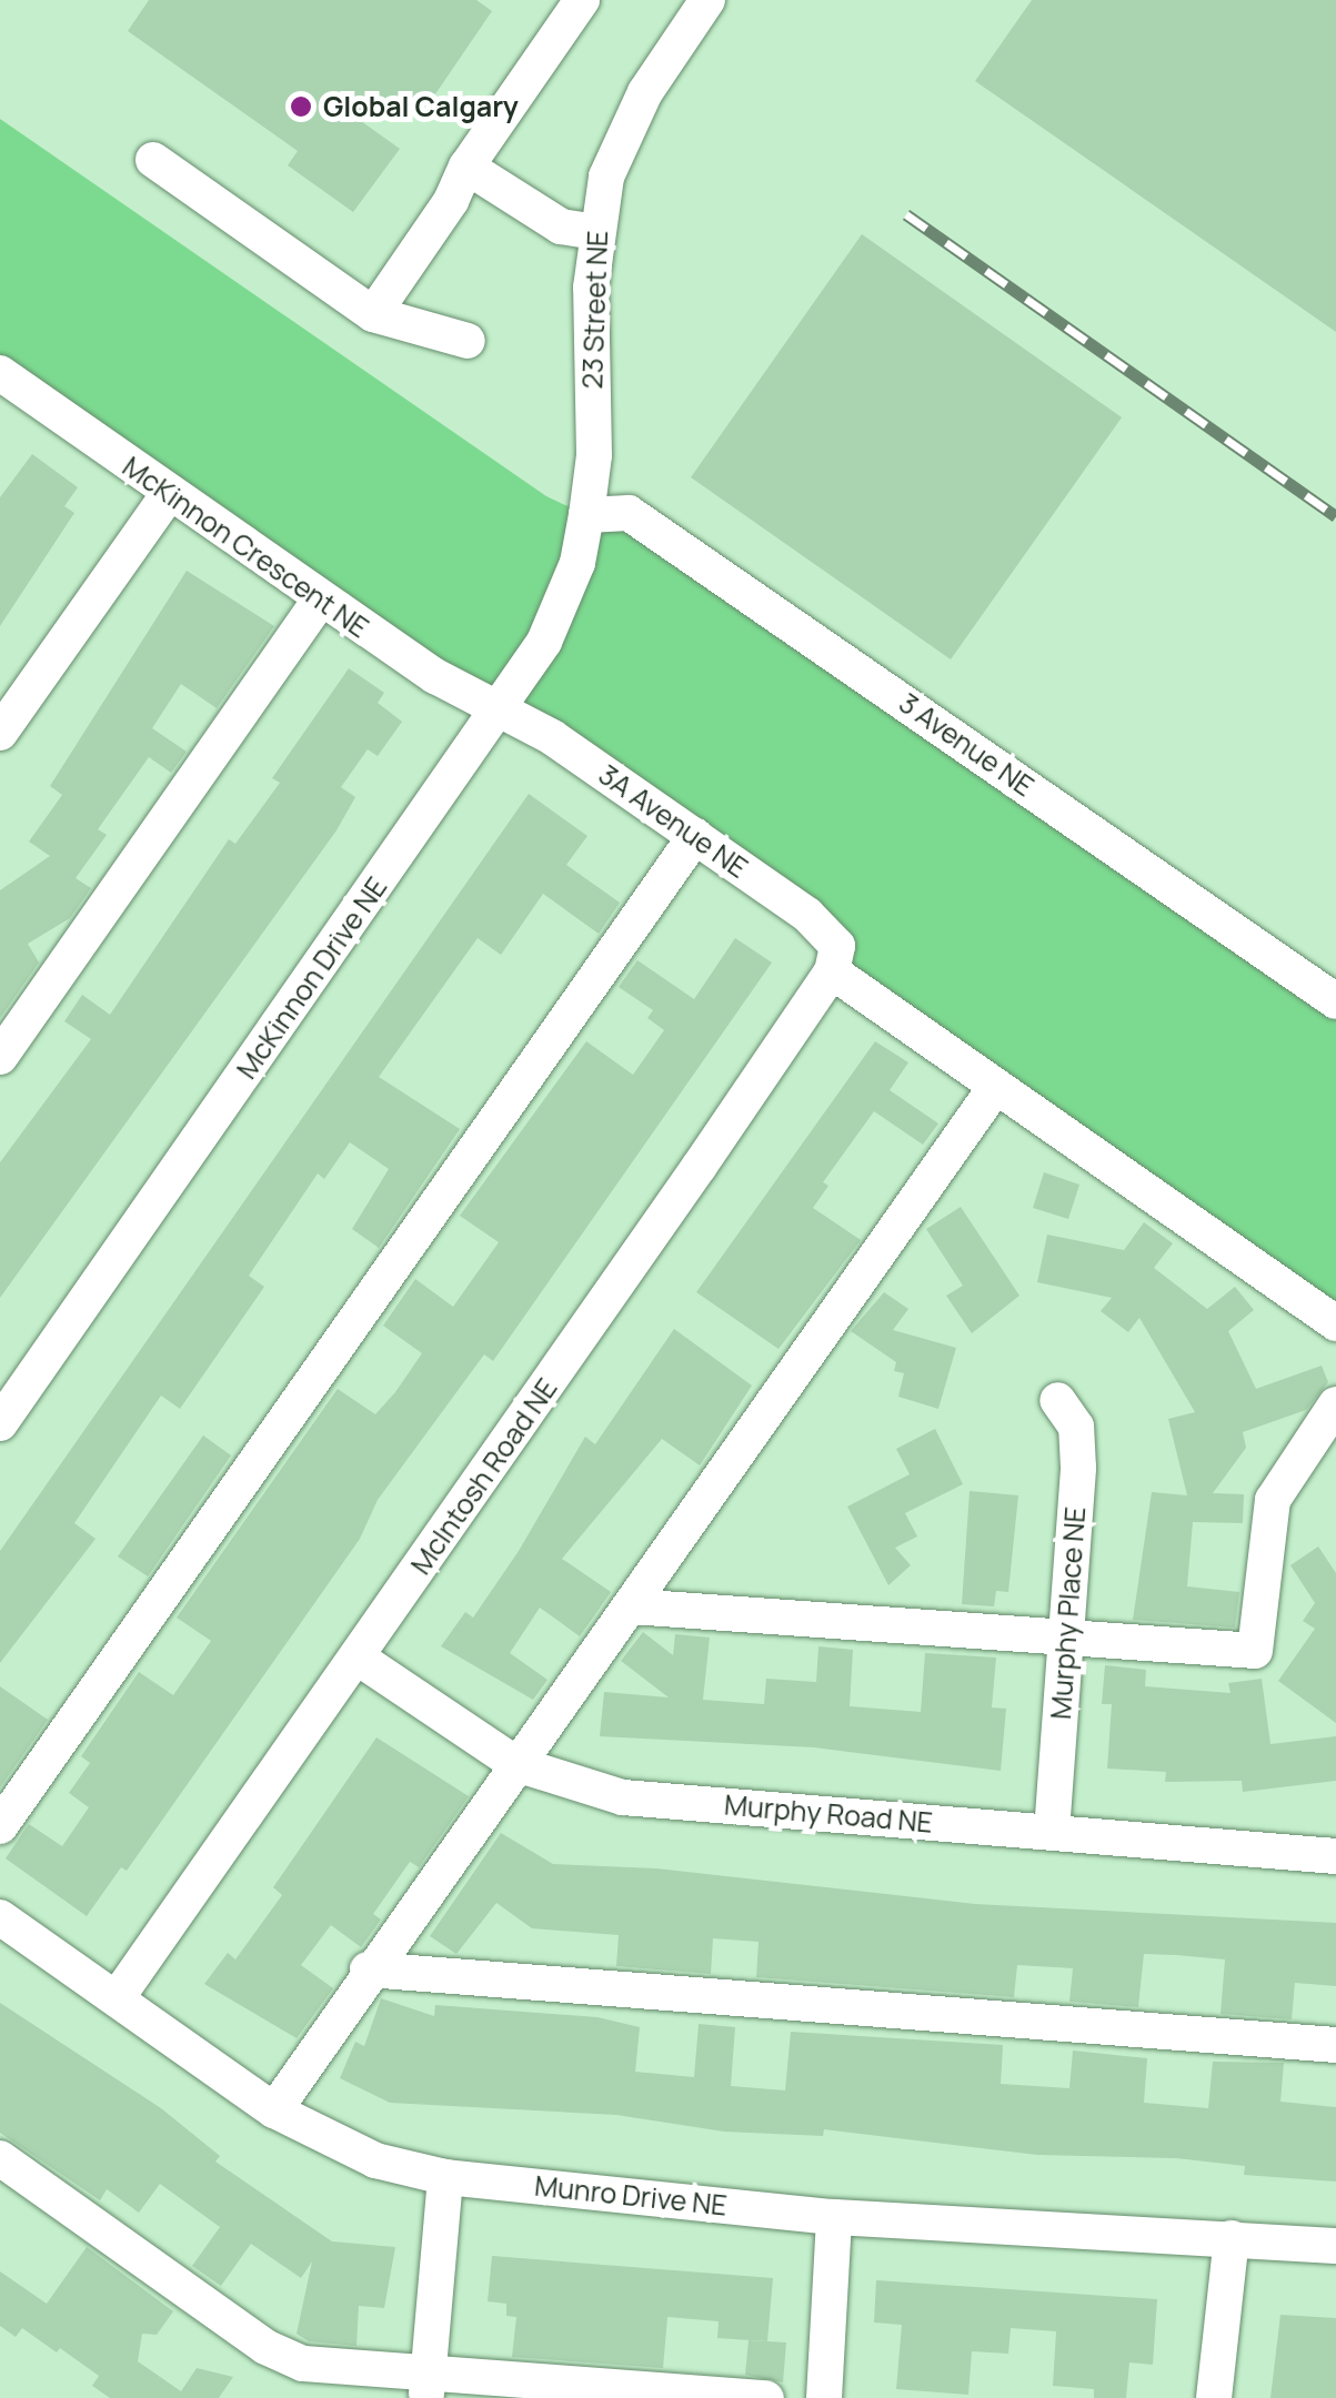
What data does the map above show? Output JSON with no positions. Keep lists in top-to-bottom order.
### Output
{
  "streets": {
    "street": [
      "23 Street NE",
      "McKinnon Crescent NE",
      "3 Avenue NE",
      "3A Avenue NE",
      "McKinnon Drive NE",
      "McIntosh Road NE",
      "Murphy Place NE",
      "Murphy Road NE",
      "Munro Drive NE"
    ]
  },
  "crossings": [
    ["23 Street NE", "3 Avenue NE"],
    ["23 Street NE", "McKinnon Drive NE"],
    ["McKinnon Crescent NE", "3A Avenue NE"],
    ["McKinnon Crescent NE", "McKinnon Drive NE"],
    ["3 Avenue NE", "McKinnon Drive NE"],
    ["3A Avenue NE", "McKinnon Drive NE"],
    ["3A Avenue NE", "McIntosh Road NE"],
    ["McIntosh Road NE", "Murphy Road NE"],
    ["McIntosh Road NE", "Munro Drive NE"],
    ["Murphy Place NE", "Murphy Road NE"]
  ],
  "places": ["Global Calgary"]
}
